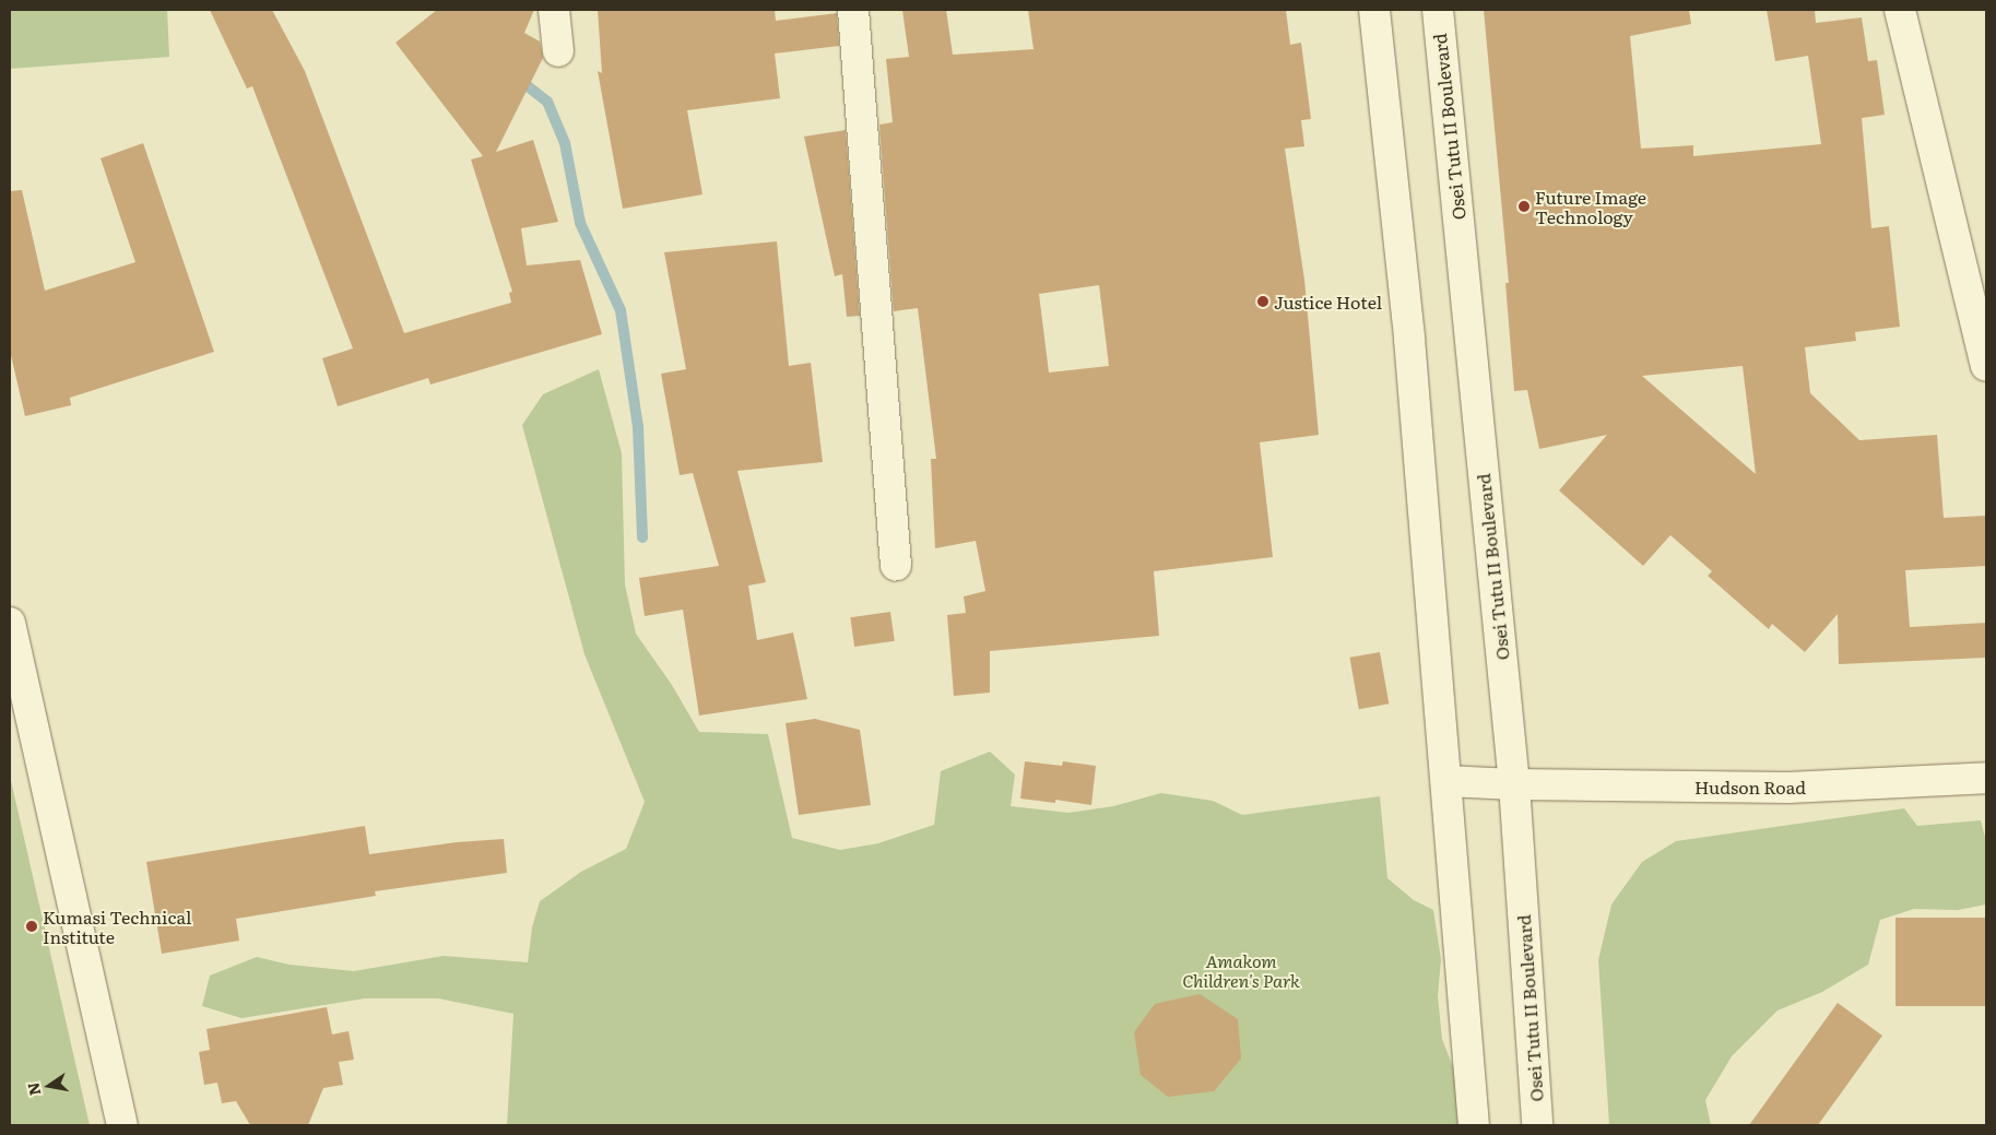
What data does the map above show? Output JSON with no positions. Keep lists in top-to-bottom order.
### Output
{
  "streets": {
    "main road": ["Osei Tutu II Boulevard", "Hudson Road"]
  },
  "crossings": [
    ["Osei Tutu II Boulevard", "Hudson Road"]
  ],
  "parks": ["Amakom Children's Park"],
  "places": ["Future Image Technology", "Justice Hotel", "Kumasi Technical Institute"],
  "north": "left"
}
